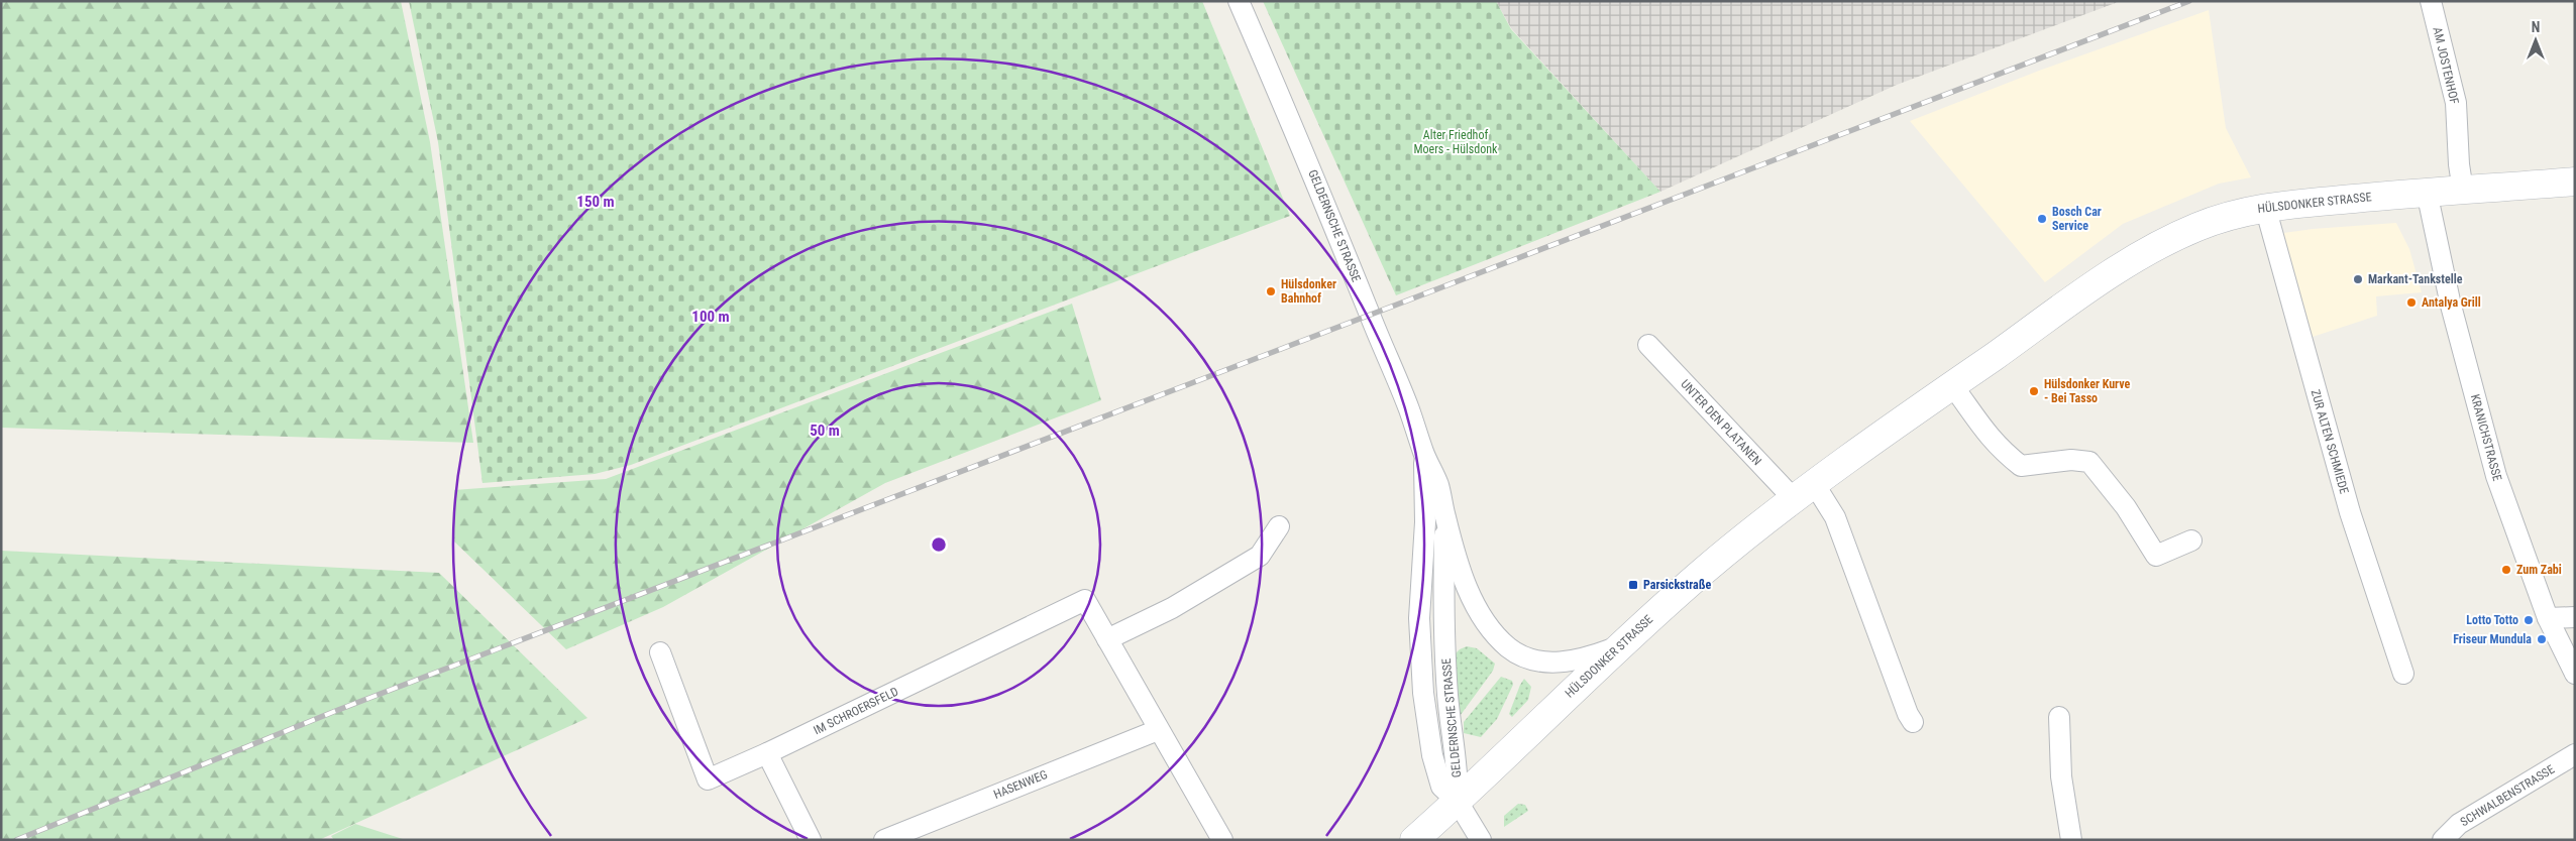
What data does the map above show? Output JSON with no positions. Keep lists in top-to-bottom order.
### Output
{
  "streets": {
    "street": [
      "AM JOSTENHOF",
      "HÜLSDONKER STRASSE",
      "GELDERNSCHE STRASSE",
      "UNTER DEN PLATANEN",
      "KRANICHSTRASSE",
      "ZUR ALTEN SCHMIEDE",
      "IM SCHROERSFELD",
      "HASENWEG",
      "SCHWALBENSTRASSE"
    ]
  },
  "crossings": [
    ["AM JOSTENHOF", "HÜLSDONKER STRASSE"],
    ["HÜLSDONKER STRASSE", "GELDERNSCHE STRASSE"],
    ["HÜLSDONKER STRASSE", "UNTER DEN PLATANEN"],
    ["HÜLSDONKER STRASSE", "KRANICHSTRASSE"],
    ["HÜLSDONKER STRASSE", "ZUR ALTEN SCHMIEDE"],
    ["IM SCHROERSFELD", "HASENWEG"]
  ],
  "parks": ["Alter Friedhof Moers - Hülsdonk"],
  "places": {
    "other": [
      "Bosch Car Service",
      "Markant-Tankstelle",
      "Hülsdonker Bahnhof",
      "Antalya Grill",
      "Hülsdonker Kurve - Bei Tasso",
      "Zum Zabi",
      "Lotto Totto",
      "Friseur Mundula"
    ],
    "transit": ["Parsickstraße"]
  },
  "north": "top",
  "rings": ["150 m", "100 m", "50 m"]
}
